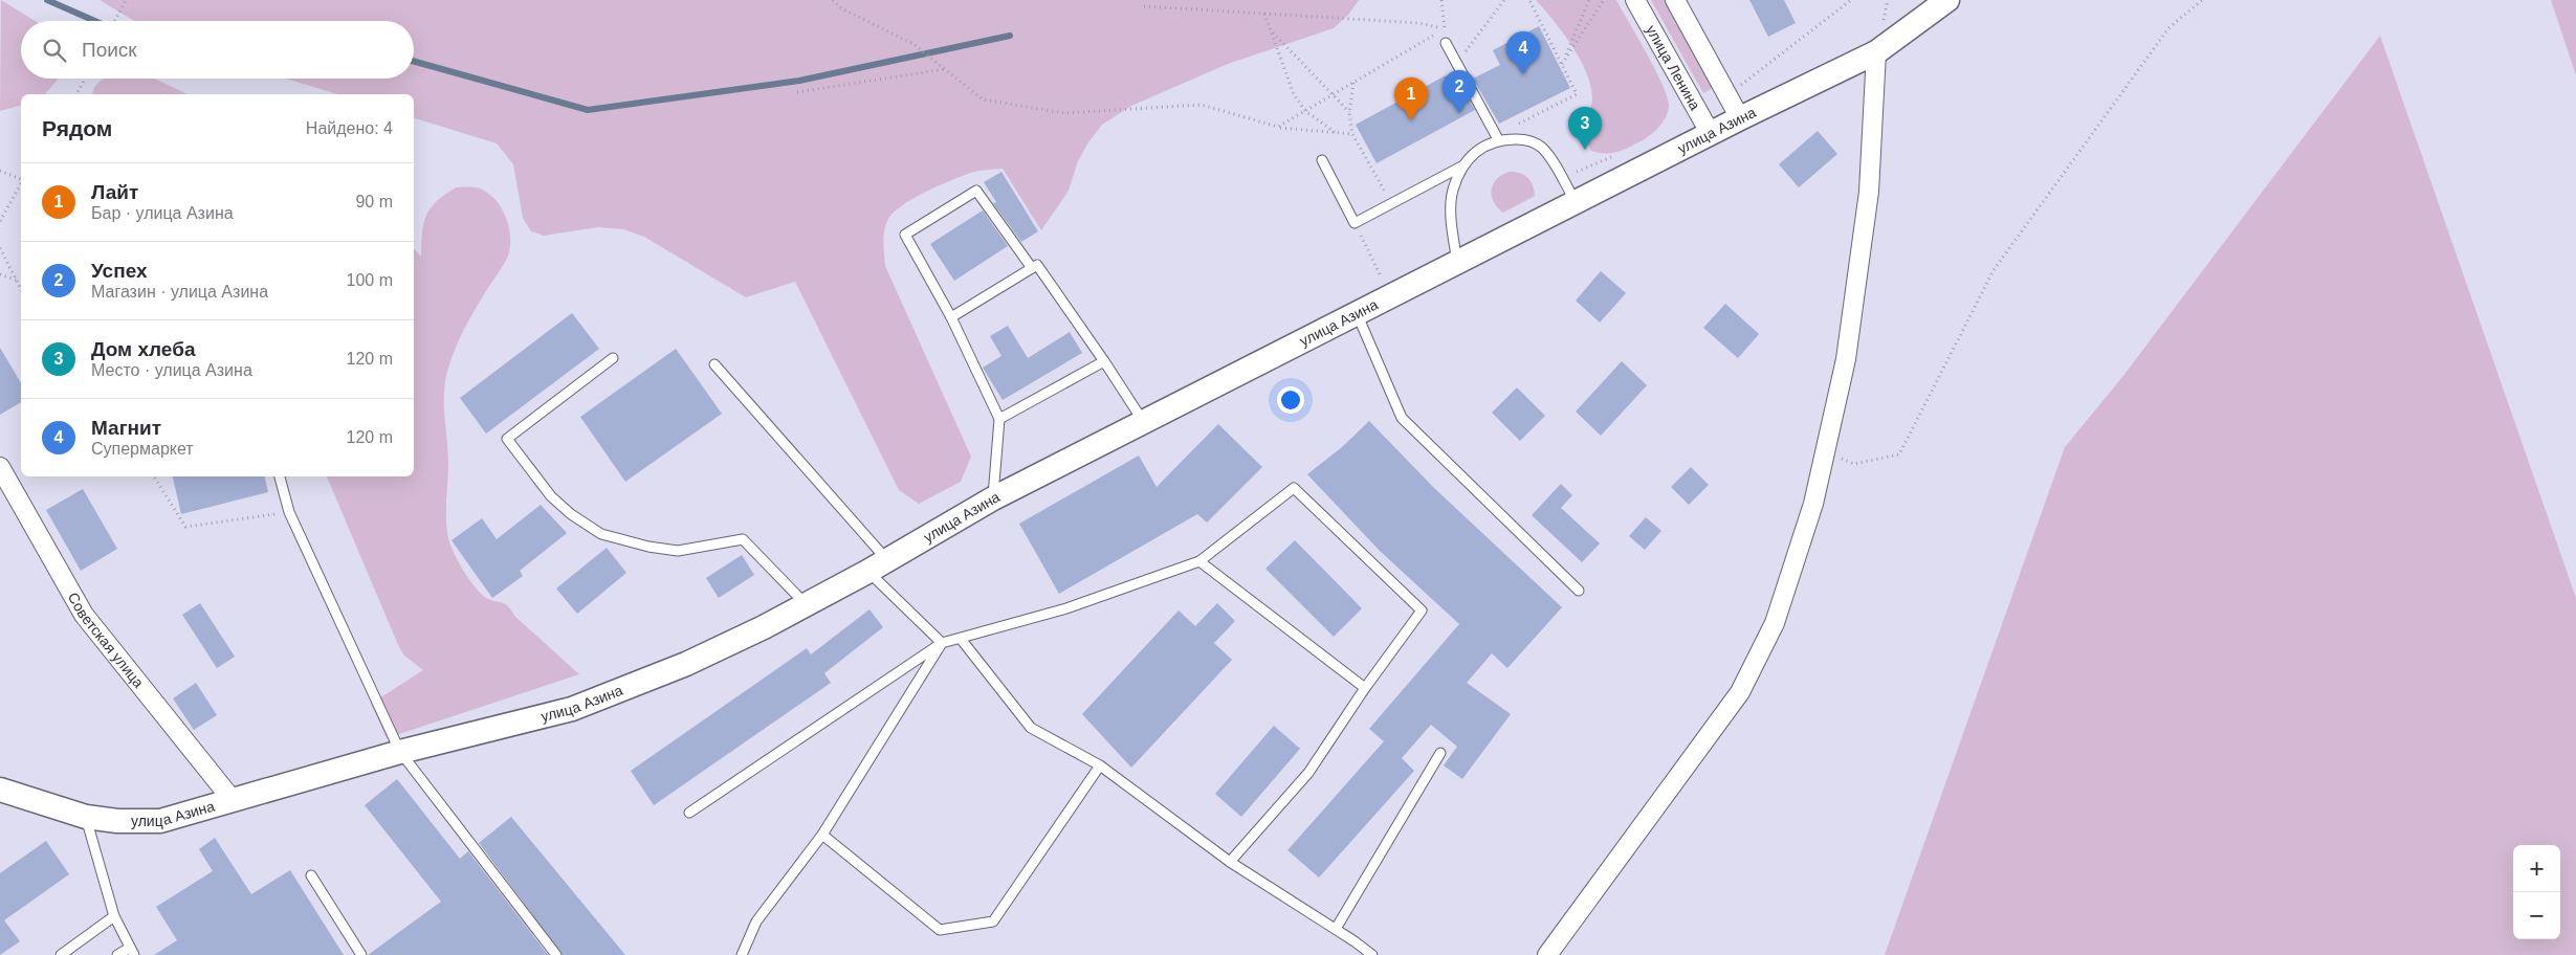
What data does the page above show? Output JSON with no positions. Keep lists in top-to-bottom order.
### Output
{
  "streets": {
    "street": ["улица Ленина", "улица Азина", "Советская улица"]
  },
  "crossings": [
    ["улица Ленина", "улица Азина"],
    ["улица Азина", "Советская улица"]
  ],
  "page": {
    "search": "Поиск",
    "pins": [
      "4",
      "2",
      "1",
      "3"
    ],
    "heading": ["Рядом", "Найдено: 4"],
    "list": [
      {
        "mark": "1",
        "name": "Лайт",
        "note": "Бар · улица Азина",
        "value": "90 m"
      },
      {
        "mark": "2",
        "name": "Успех",
        "note": "Магазин · улица Азина",
        "value": "100 m"
      },
      {
        "mark": "3",
        "name": "Дом хлеба",
        "note": "Место · улица Азина",
        "value": "120 m"
      },
      {
        "mark": "4",
        "name": "Магнит",
        "note": "Супермаркет",
        "value": "120 m"
      }
    ],
    "map_buttons": ["+", "−"]
  }
}
